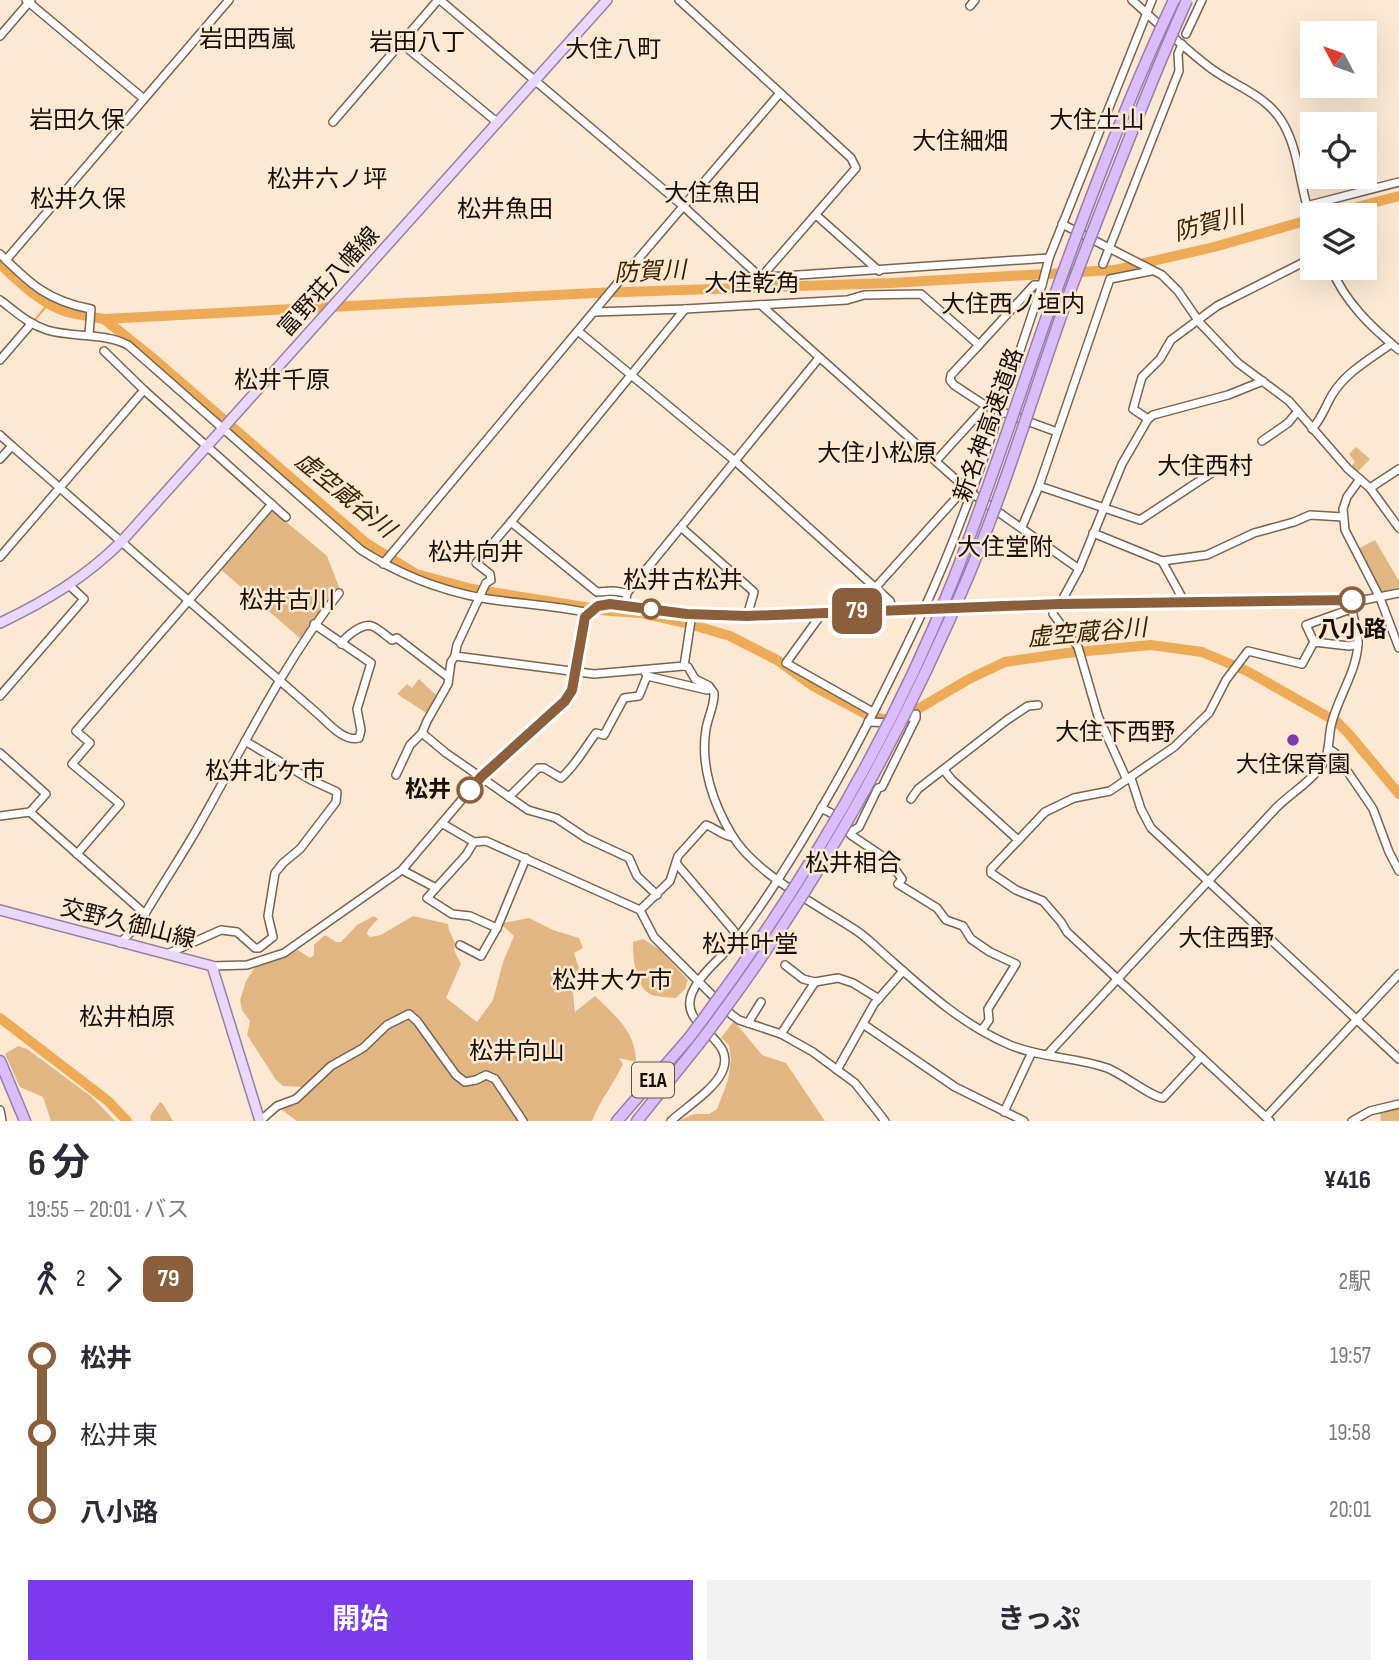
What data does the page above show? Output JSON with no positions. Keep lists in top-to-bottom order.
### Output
{
  "streets": {
    "highway": ["新名神高速道路", "E1A"],
    "main road": ["富野荘八幡線", "交野久御山線"]
  },
  "districts": [
    "岩田西嵐",
    "岩田八丁",
    "大住八町",
    "岩田久保",
    "大住土山",
    "大住細畑",
    "松井六ノ坪",
    "大住魚田",
    "松井久保",
    "松井魚田",
    "大住乾角",
    "大住西ノ垣内",
    "松井千原",
    "大住小松原",
    "大住西村",
    "大住堂附",
    "松井向井",
    "松井古松井",
    "松井古川",
    "大住下西野",
    "松井北ケ市",
    "松井相合",
    "大住西野",
    "松井叶堂",
    "松井大ケ市",
    "松井柏原",
    "松井向山"
  ],
  "water": ["防賀川", "虚空蔵谷川"],
  "places": ["八小路", "大住保育園", "松井"],
  "lines": ["bus line 79"],
  "north": "top left",
  "page": {
    "on_map": "79",
    "heading": ["6 分", "19:55 – 20:01 · バス", "¥416"],
    "legs": ["2", "79", "2駅"],
    "list": [
      {
        "name": "松井",
        "value": "19:57"
      },
      {
        "name": "松井東",
        "value": "19:58"
      },
      {
        "name": "八小路",
        "value": "20:01"
      }
    ],
    "buttons": ["開始", "きっぷ"]
  }
}
